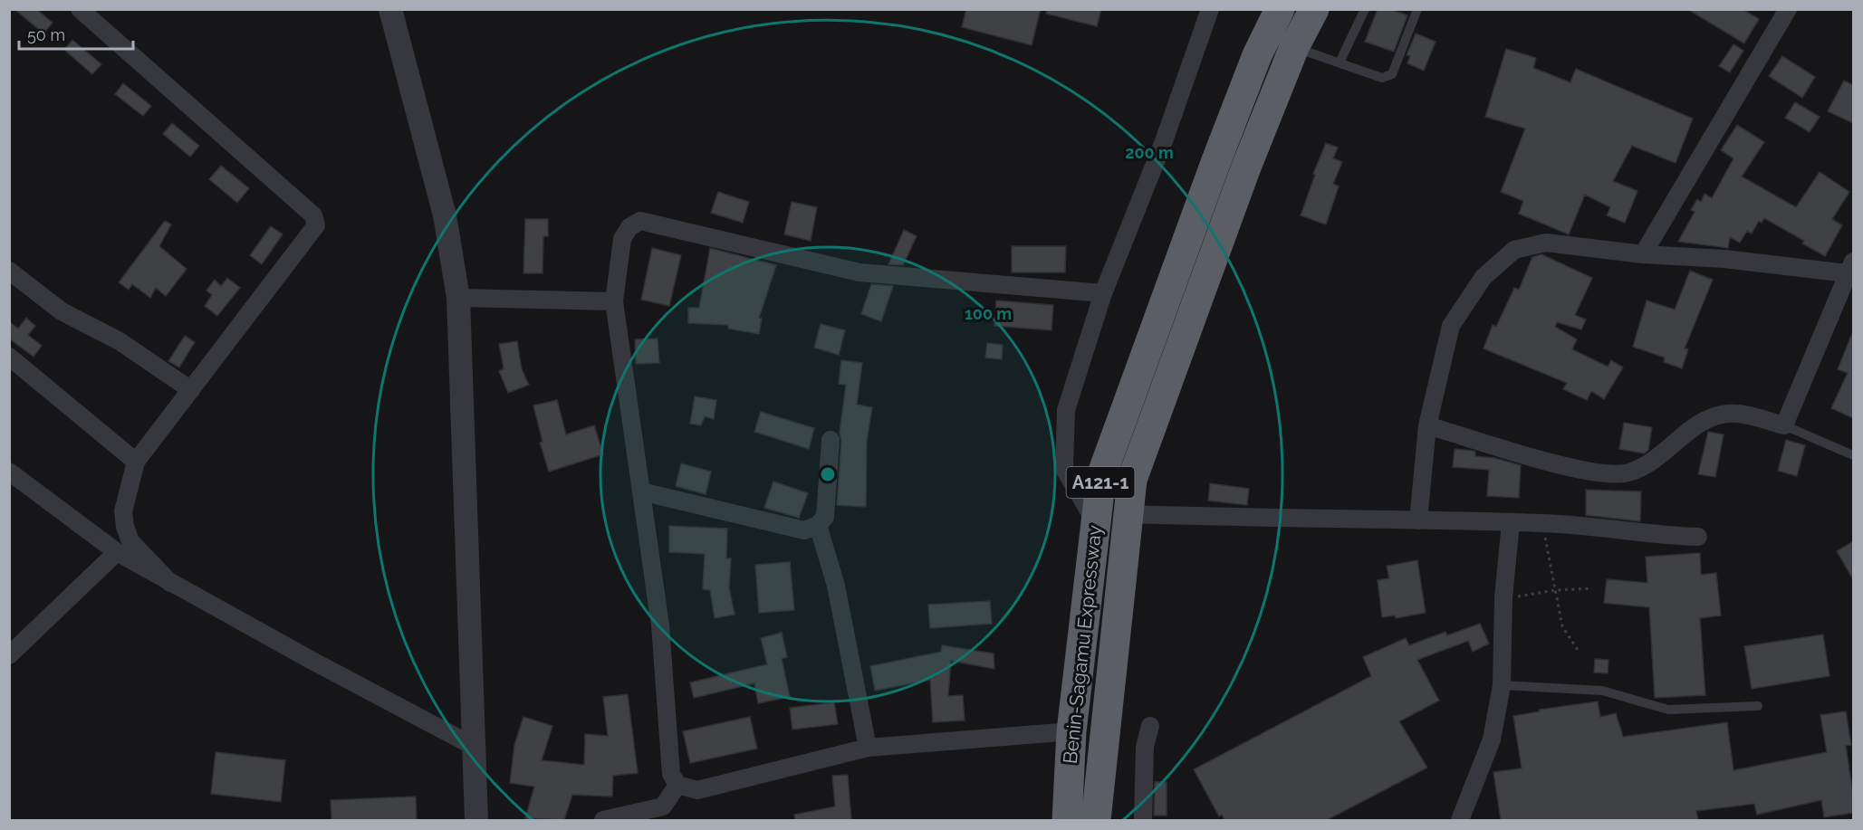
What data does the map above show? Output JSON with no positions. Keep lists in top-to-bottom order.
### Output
{
  "streets": {
    "highway": ["A121-1", "Benin-Sagamu Expressway"]
  },
  "crossings": [
    ["A121-1", "Benin-Sagamu Expressway"]
  ],
  "scale_bar": "50 m",
  "rings": ["200 m", "100 m"]
}
